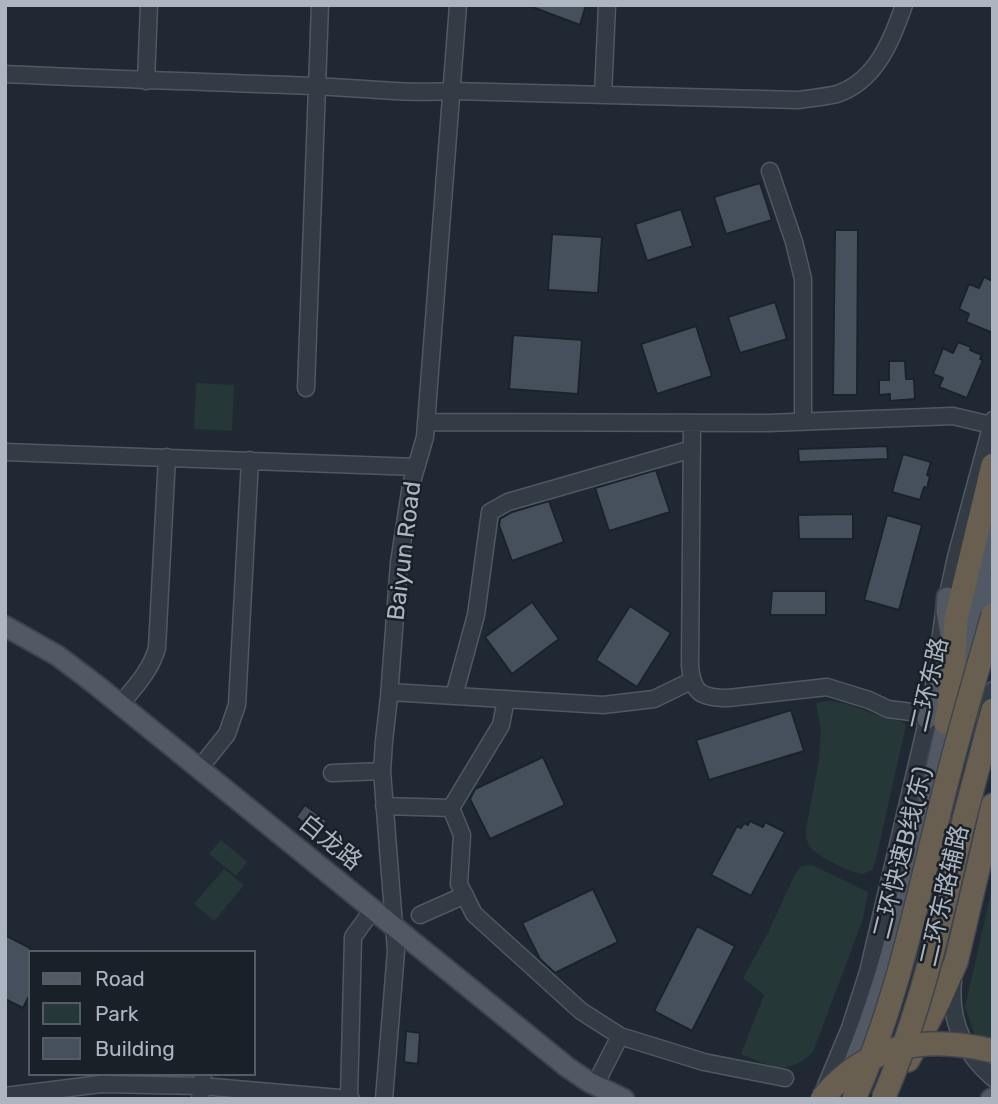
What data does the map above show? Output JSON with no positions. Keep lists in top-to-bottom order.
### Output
{
  "streets": {
    "highway": ["二环快速B线(东)"],
    "main road": ["二环东路", "白龙路"],
    "street": ["Baiyun Road", "二环东路辅路"]
  },
  "crossings": [
    ["Baiyun Road", "白龙路"],
    ["二环东路", "二环快速B线(东)"]
  ],
  "legend": ["Road", "Park", "Building"]
}
